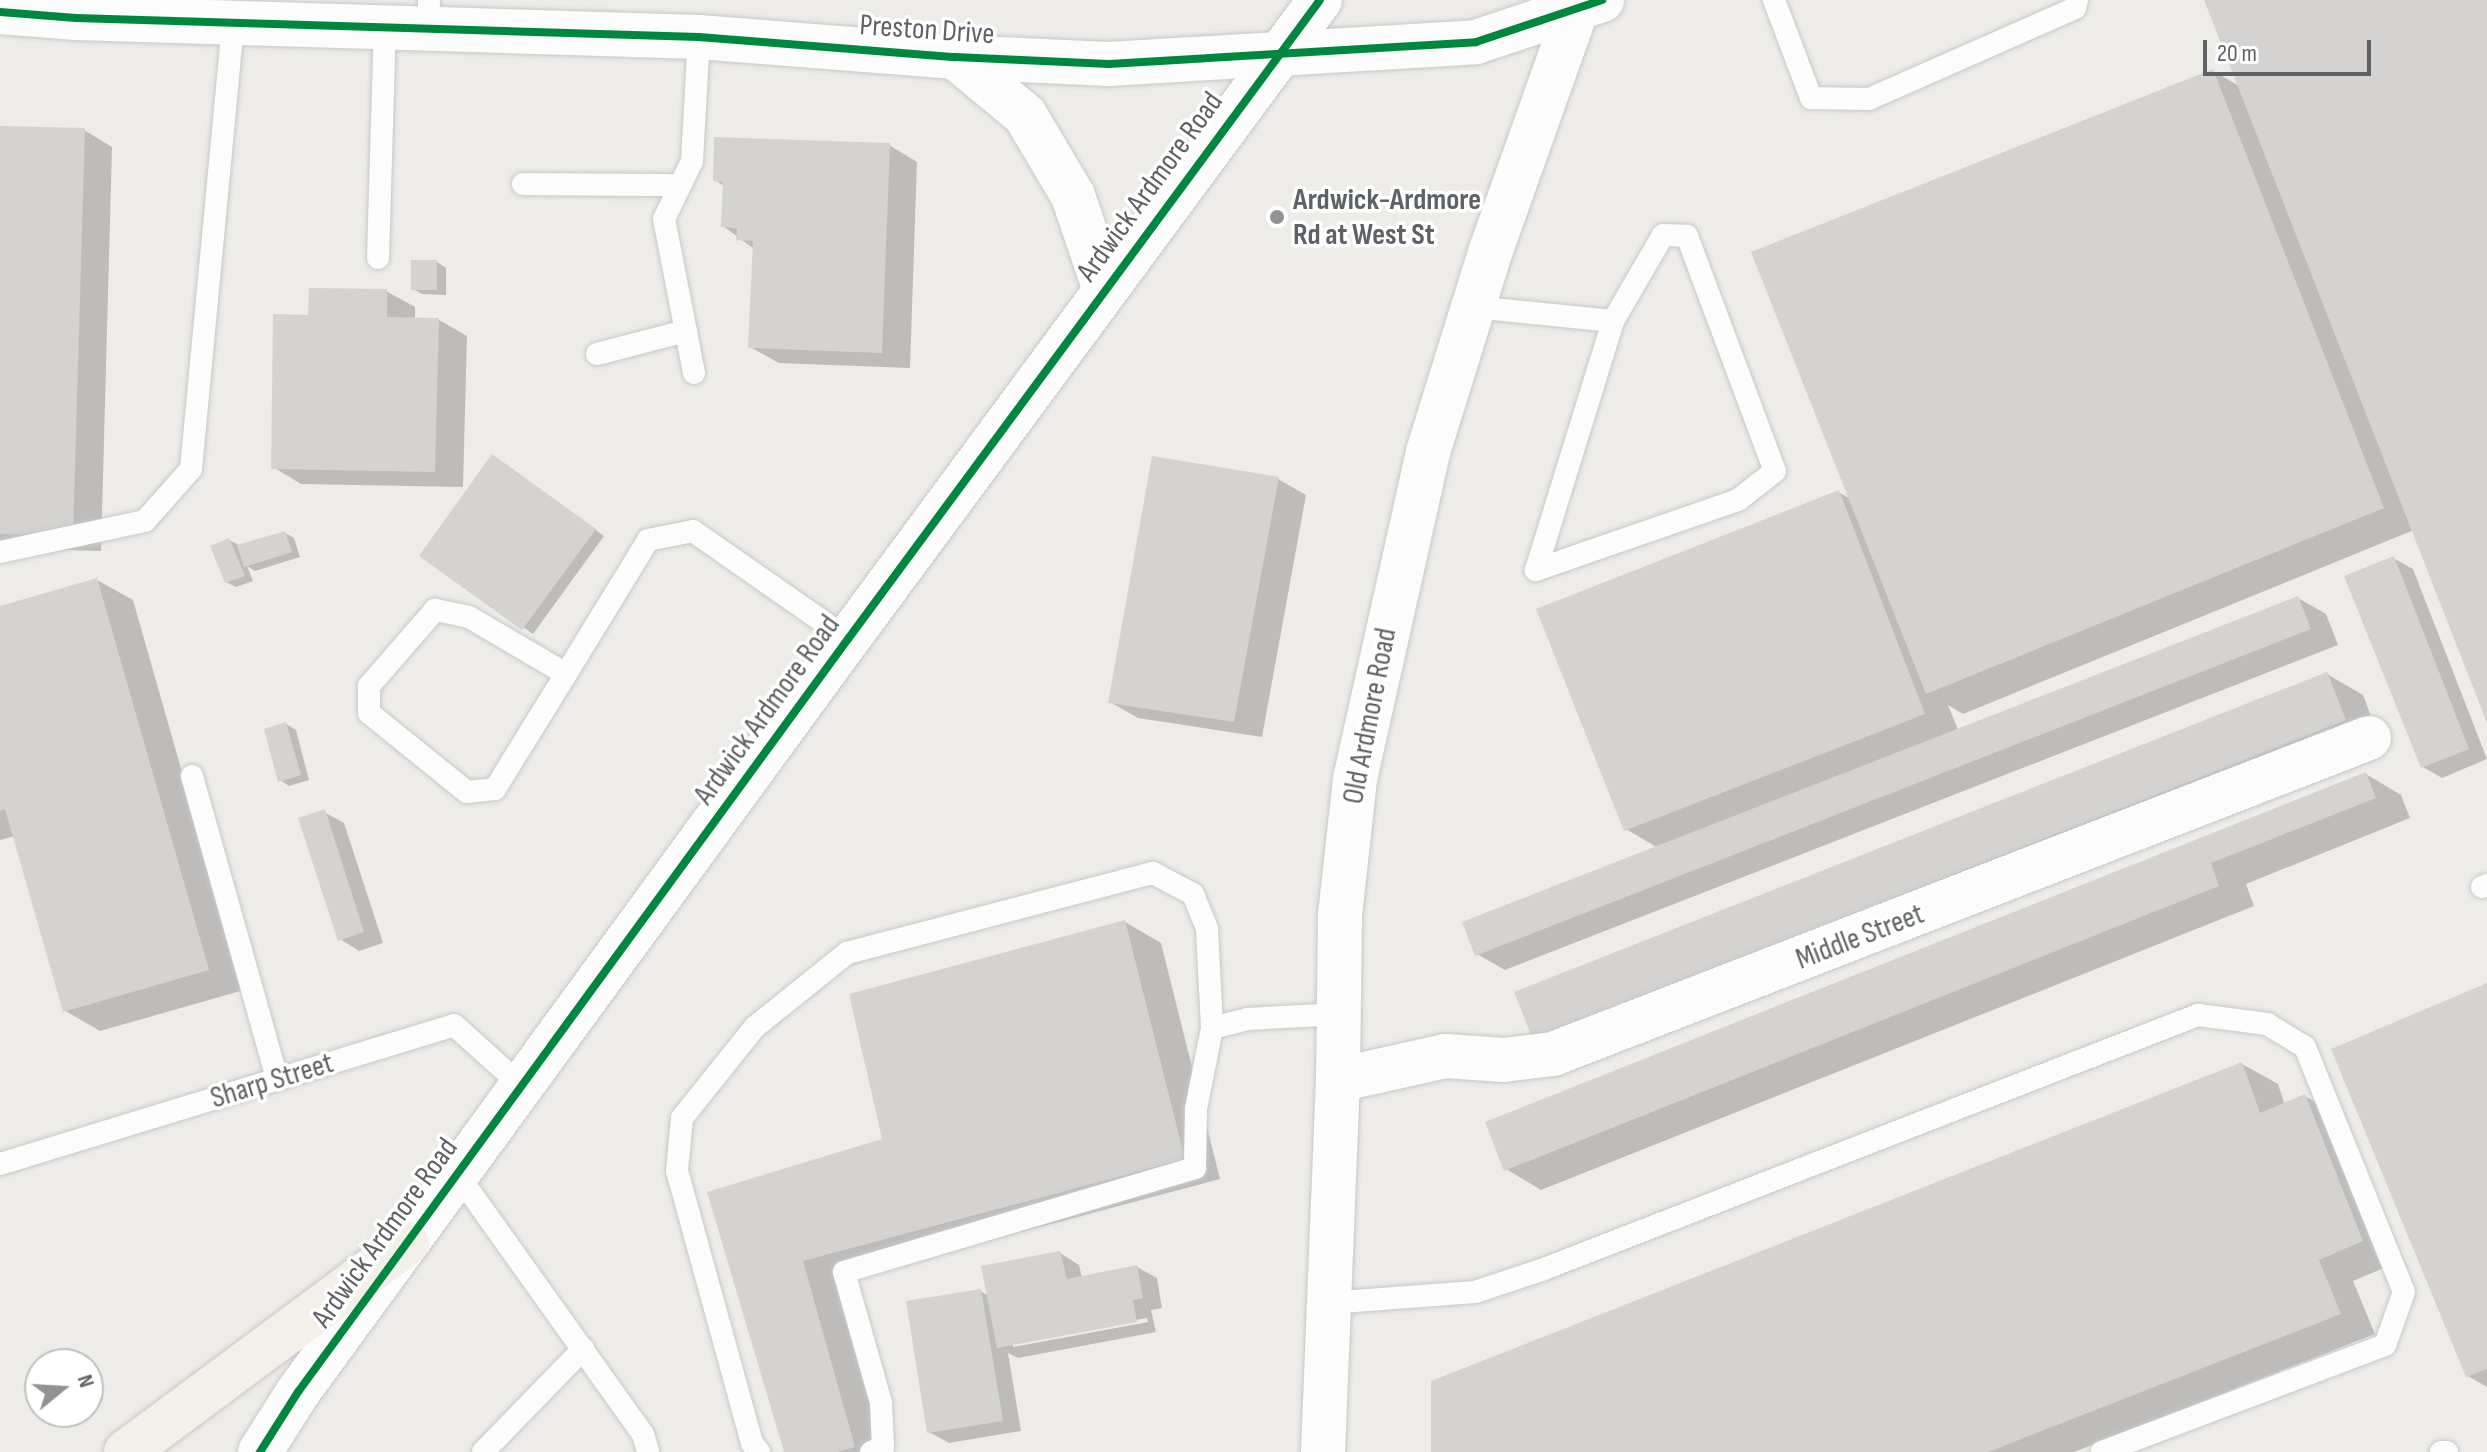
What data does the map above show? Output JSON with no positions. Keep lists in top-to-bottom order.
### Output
{
  "streets": {
    "street": [
      "Preston Drive",
      "Ardwick Ardmore Road",
      "Old Ardmore Road",
      "Middle Street"
    ],
    "lane": ["Sharp Street"]
  },
  "crossings": [
    ["Preston Drive", "Ardwick Ardmore Road"],
    ["Preston Drive", "Old Ardmore Road"],
    ["Ardwick Ardmore Road", "Sharp Street"],
    ["Old Ardmore Road", "Middle Street"]
  ],
  "places": ["Ardwick-Ardmore Rd at West St"],
  "scale_bar": "20 m",
  "north": "right"
}
